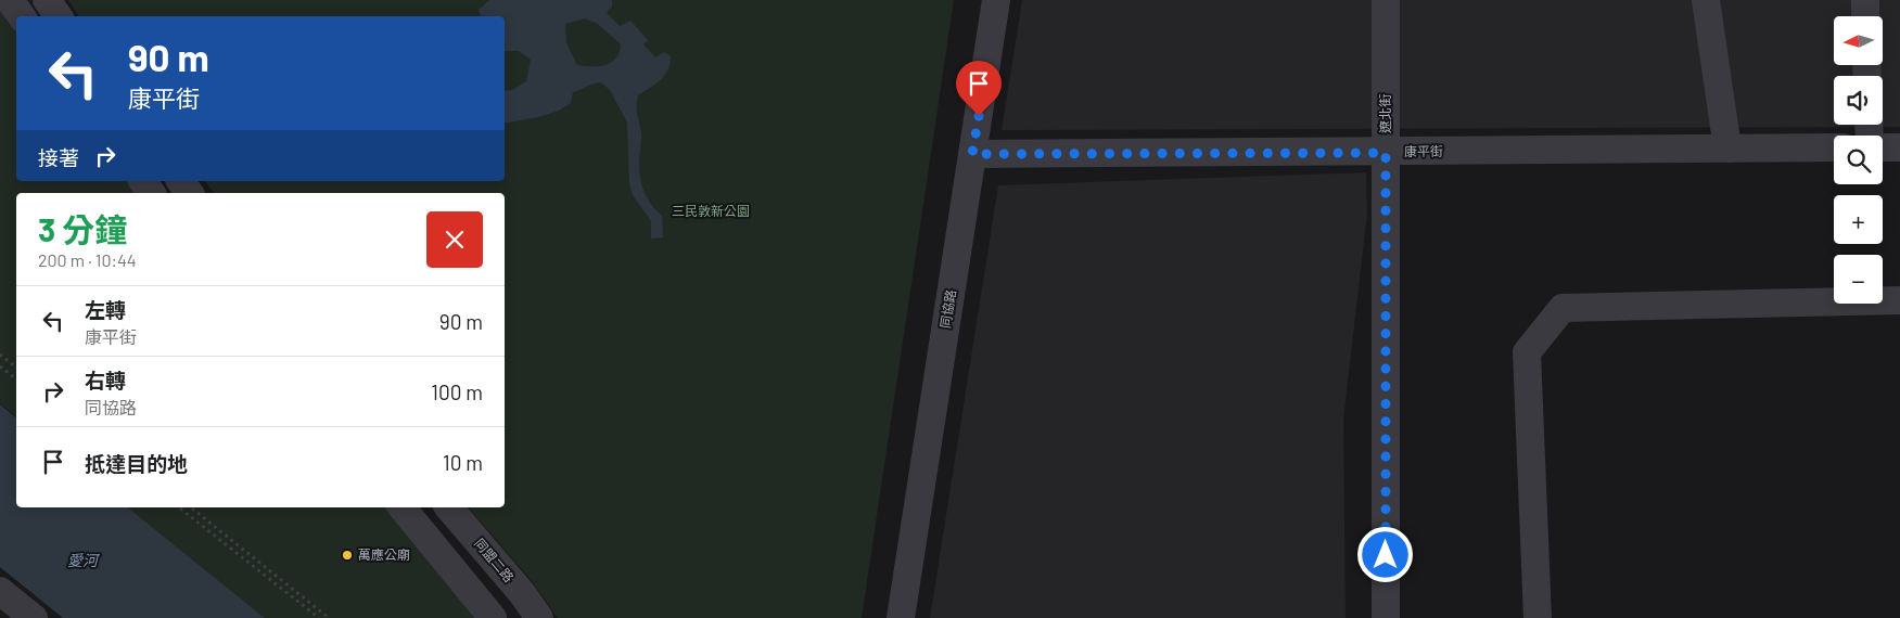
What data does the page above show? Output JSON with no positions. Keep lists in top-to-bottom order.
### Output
{
  "streets": {
    "street": [
      "遼北街",
      "康平街",
      "同協路",
      "同盟二路"
    ]
  },
  "crossings": [
    ["遼北街", "康平街"],
    ["康平街", "同協路"]
  ],
  "water": ["愛河"],
  "parks": ["三民敦新公園"],
  "places": ["萬應公廟"],
  "north": "left",
  "page": {
    "map_buttons": ["+", "−"],
    "turn": ["90 m", "康平街"],
    "then": "接著",
    "heading": ["3 分鐘", "200 m · 10:44"],
    "list": [
      {
        "name": "左轉",
        "note": "康平街",
        "value": "90 m"
      },
      {
        "name": "右轉",
        "note": "同協路",
        "value": "100 m"
      },
      {
        "name": "抵達目的地",
        "value": "10 m"
      }
    ]
  }
}
